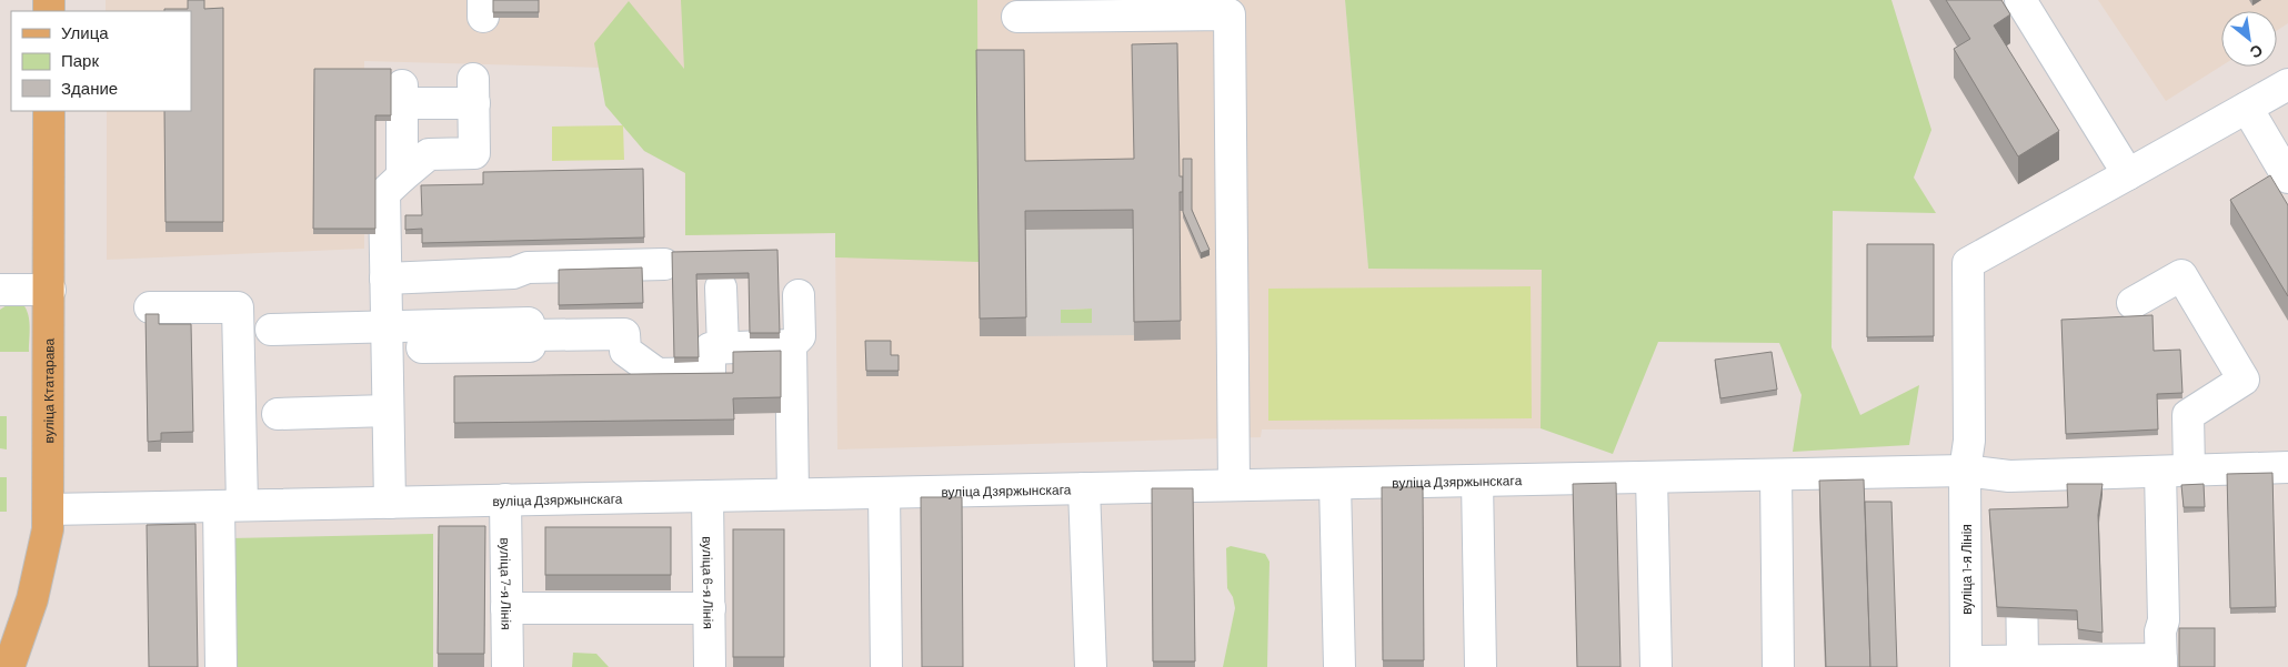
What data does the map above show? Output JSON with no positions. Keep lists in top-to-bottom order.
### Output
{
  "streets": {
    "main road": ["вуліца Ктатарава"],
    "street": [
      "вуліца Дзяржынскага",
      "вуліца 1-я Лінія",
      "вуліца 6-я Лінія",
      "вуліца 7-я Лінія"
    ]
  },
  "crossings": [
    ["вуліца Ктатарава", "вуліца Дзяржынскага"],
    ["вуліца Дзяржынскага", "вуліца 1-я Лінія"],
    ["вуліца Дзяржынскага", "вуліца 6-я Лінія"],
    ["вуліца Дзяржынскага", "вуліца 7-я Лінія"]
  ],
  "legend": ["Улица", "Парк", "Здание"],
  "north": "bottom right"
}
